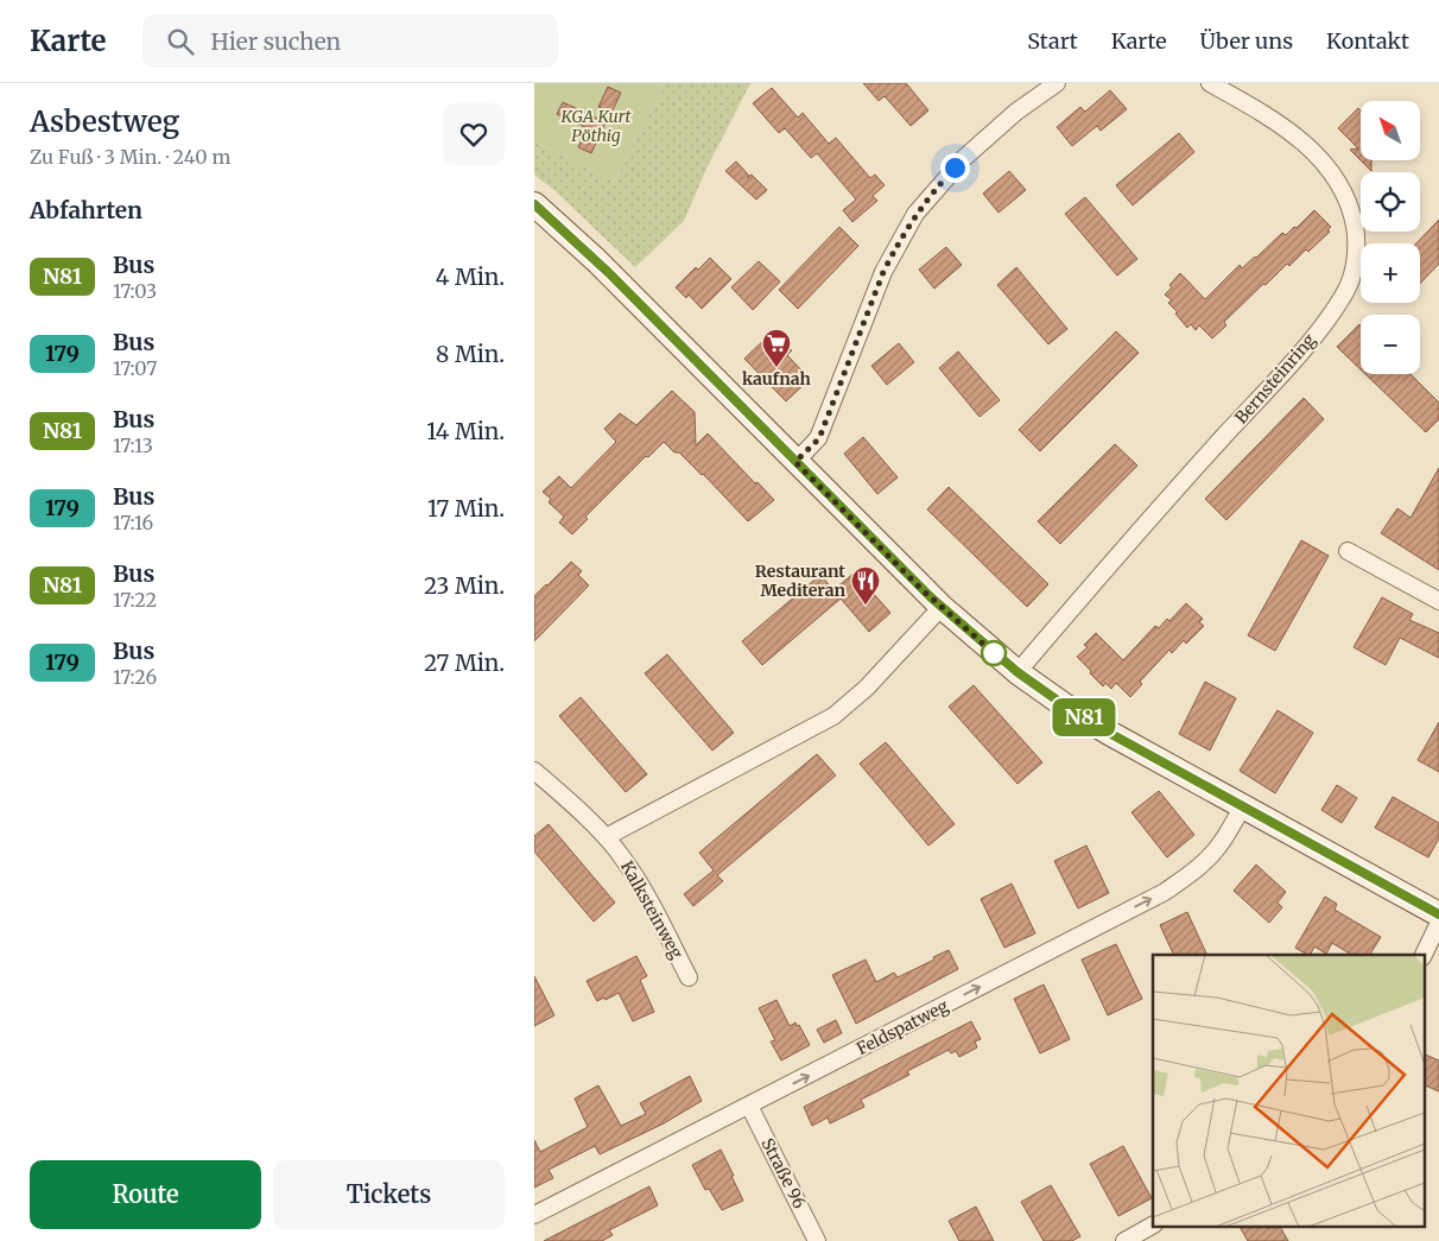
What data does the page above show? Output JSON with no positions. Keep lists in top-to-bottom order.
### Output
{
  "streets": {
    "street": [
      "Bernsteinring",
      "Kalksteinweg",
      "Feldspatweg",
      "Straße 96"
    ]
  },
  "crossings": [
    ["Feldspatweg", "Straße 96"]
  ],
  "one_way": ["Feldspatweg"],
  "parks": ["KGA Kurt Pöthig"],
  "places": {
    "supermarket": ["kaufnah"],
    "restaurant": ["Restaurant Mediteran"]
  },
  "lines": ["bus line N81"],
  "north": "top left",
  "page": {
    "header": "Karte",
    "search": "Hier suchen",
    "nav": [
      "Start",
      "Karte",
      "Über uns",
      "Kontakt"
    ],
    "heading": [
      ["Asbestweg", "Zu Fuß · 3 Min. · 240 m"],
      "Abfahrten"
    ],
    "on_map": "N81",
    "map_buttons": ["+", "−"],
    "list": [
      {
        "mark": "N81",
        "name": "Bus",
        "note": "17:03",
        "value": "4 Min."
      },
      {
        "mark": "179",
        "name": "Bus",
        "note": "17:07",
        "value": "8 Min."
      },
      {
        "mark": "N81",
        "name": "Bus",
        "note": "17:13",
        "value": "14 Min."
      },
      {
        "mark": "179",
        "name": "Bus",
        "note": "17:16",
        "value": "17 Min."
      },
      {
        "mark": "N81",
        "name": "Bus",
        "note": "17:22",
        "value": "23 Min."
      },
      {
        "mark": "179",
        "name": "Bus",
        "note": "17:26",
        "value": "27 Min."
      }
    ],
    "buttons": ["Route", "Tickets"]
  }
}
